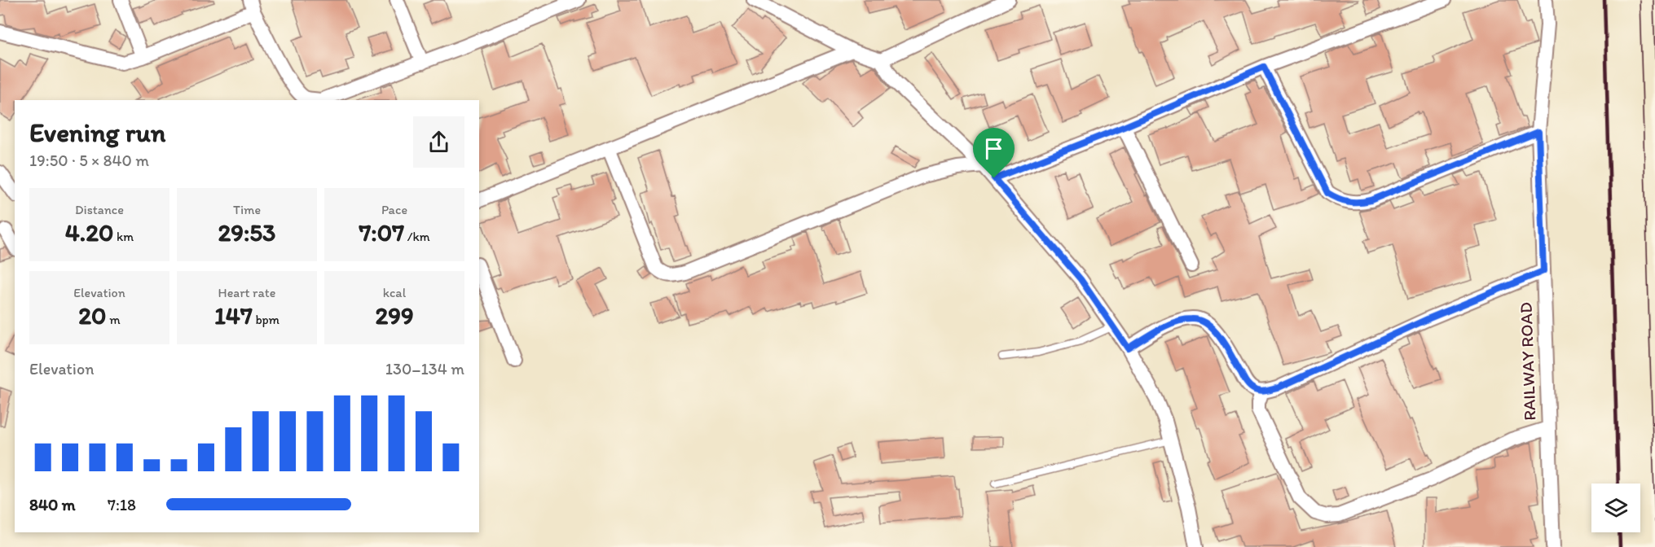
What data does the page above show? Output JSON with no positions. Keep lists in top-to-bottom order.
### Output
{
  "streets": {
    "street": ["RAILWAY ROAD"]
  },
  "page": {
    "heading": ["Evening run", "19:50 · 5 × 840 m"],
    "stats": [
      ["Distance", "4.20 km"],
      ["Time", "29:53"],
      ["Pace", "7:07 /km"],
      ["Elevation", "20 m"],
      ["Heart rate", "147 bpm"],
      ["kcal", "299"]
    ],
    "chart": ["Elevation", "130–134 m"],
    "list": [
      {
        "name": "840 m",
        "note": "7:18"
      }
    ]
  }
}
